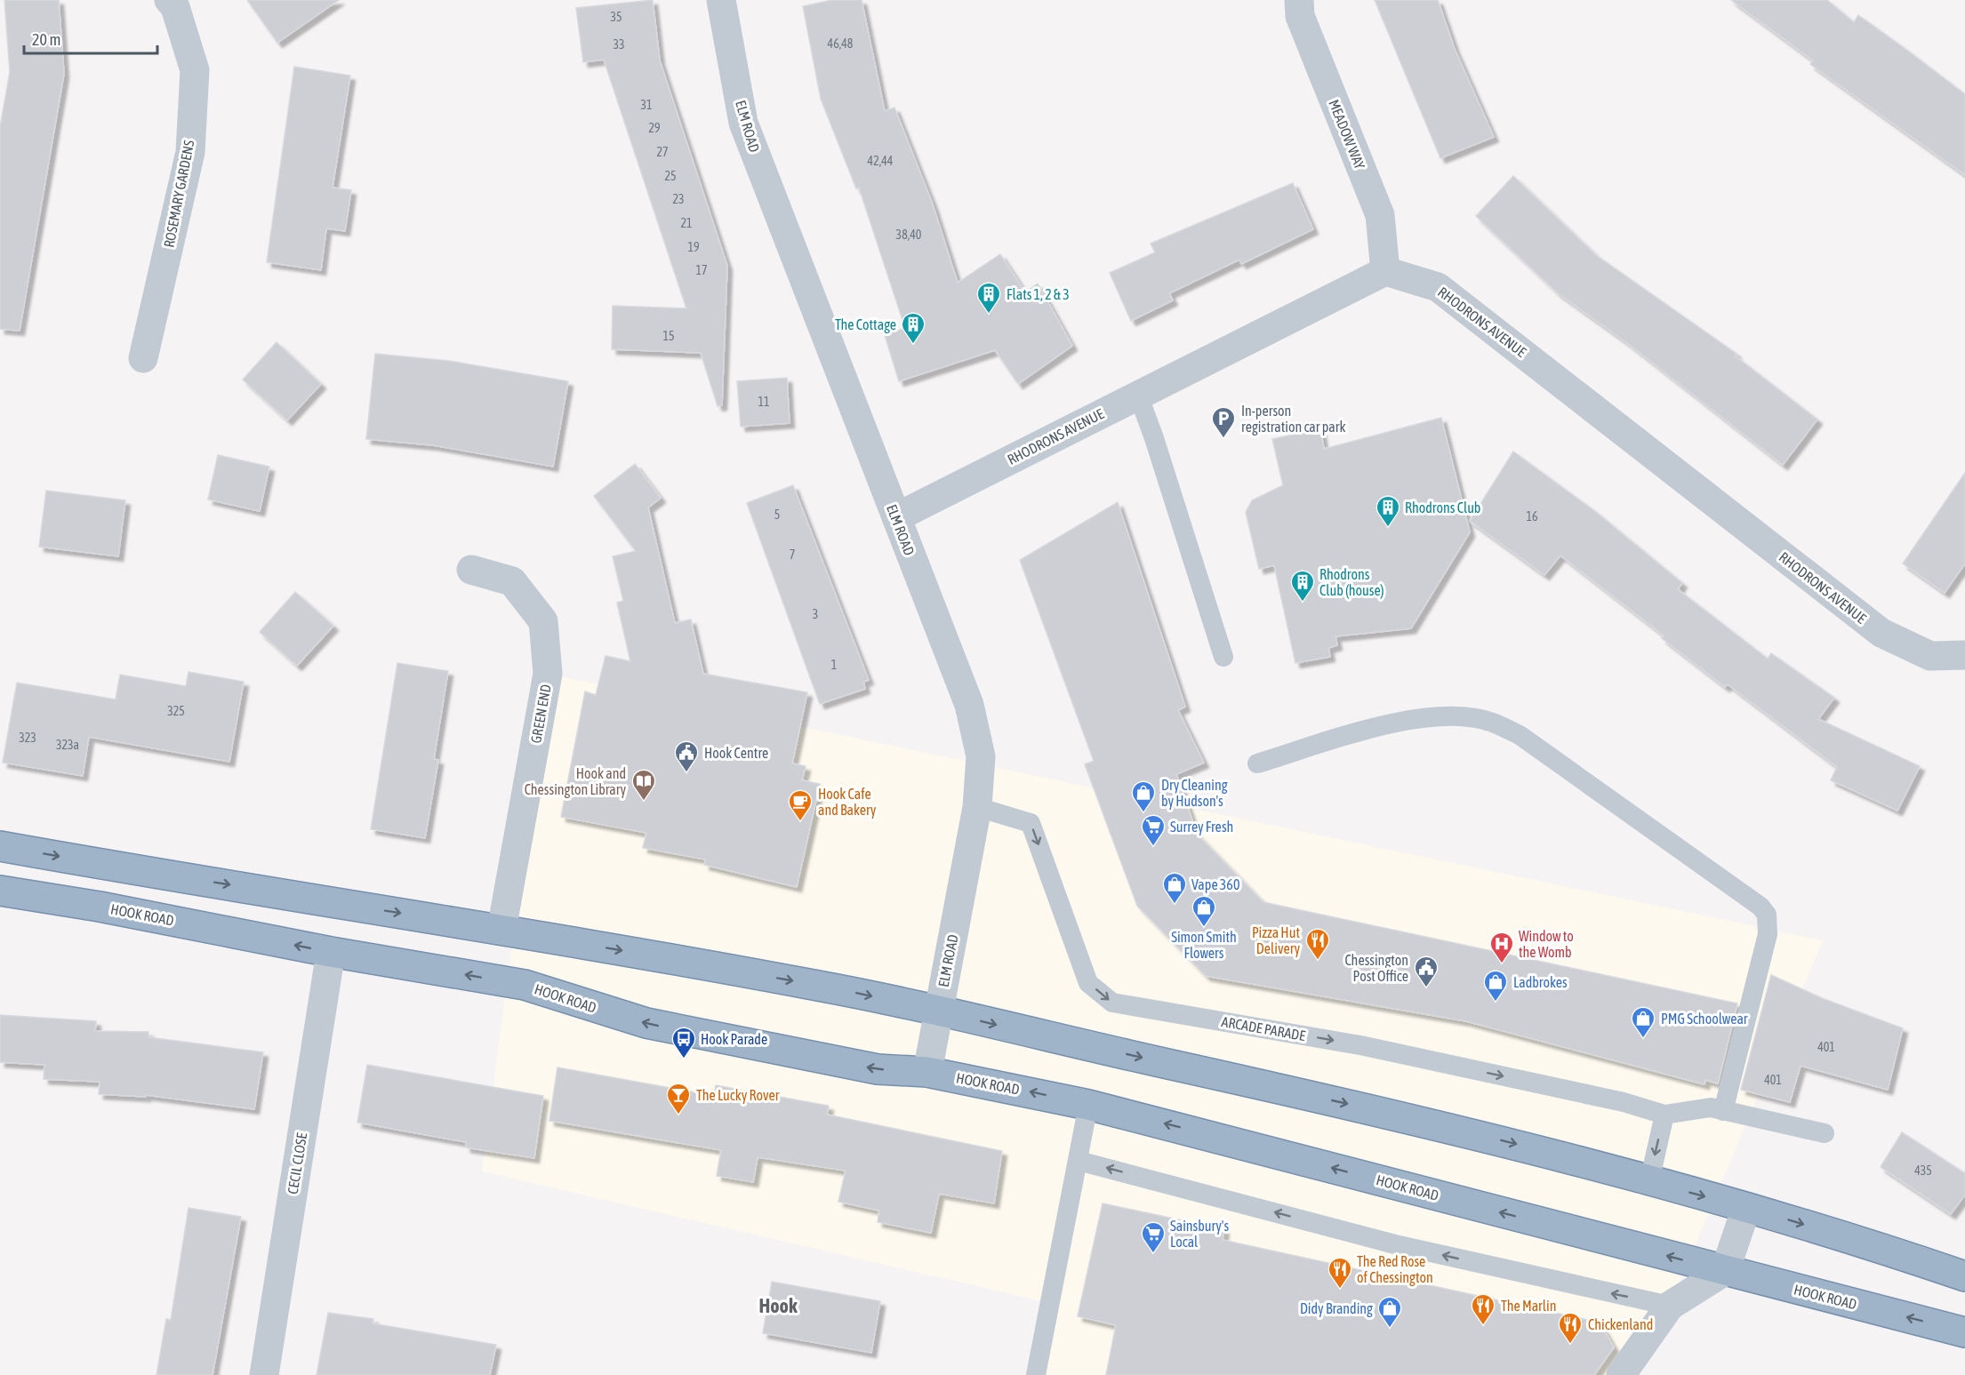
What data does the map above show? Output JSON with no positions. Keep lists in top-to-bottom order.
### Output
{
  "streets": {
    "highway": ["HOOK ROAD"],
    "street": [
      "ELM ROAD",
      "MEADOW WAY",
      "ROSEMARY GARDENS",
      "RHODRONS AVENUE",
      "GREEN END",
      "CECIL CLOSE"
    ],
    "lane": ["ARCADE PARADE"]
  },
  "crossings": [
    ["ELM ROAD", "RHODRONS AVENUE"],
    ["ELM ROAD", "HOOK ROAD"],
    ["ELM ROAD", "ARCADE PARADE"],
    ["MEADOW WAY", "RHODRONS AVENUE"],
    ["HOOK ROAD", "CECIL CLOSE"]
  ],
  "one_way": ["ARCADE PARADE"],
  "districts": ["Hook"],
  "places": {
    "building": [
      "Flats 1, 2 & 3",
      "The Cottage",
      "Rhodrons Club",
      "Rhodrons Club (house)"
    ],
    "parking": ["In-person registration car park"],
    "public building": ["Hook Centre", "Chessington Post Office"],
    "library": ["Hook and Chessington Library"],
    "shop": [
      "Dry Cleaning by Hudson's",
      "Vape 360",
      "Simon Smith Flowers",
      "Ladbrokes",
      "PMG Schoolwear",
      "Didy Branding"
    ],
    "cafe": ["Hook Cafe and Bakery"],
    "supermarket": ["Surrey Fresh", "Sainsbury's Local"],
    "restaurant": [
      "Pizza Hut Delivery",
      "The Red Rose of Chessington",
      "The Marlin",
      "Chickenland"
    ],
    "hospital": ["Window to the Womb"],
    "bus stop": ["Hook Parade"],
    "bar": ["The Lucky Rover"]
  },
  "house_numbers": [
    "35",
    "46,48",
    "33",
    "31",
    "29",
    "27",
    "42,44",
    "25",
    "23",
    "21",
    "38,40",
    "19",
    "17",
    "15",
    "11",
    "5",
    "16",
    "7",
    "3",
    "1",
    "325",
    "323",
    "323a",
    "401",
    "401",
    "435"
  ],
  "scale_bar": "20 m"
}
